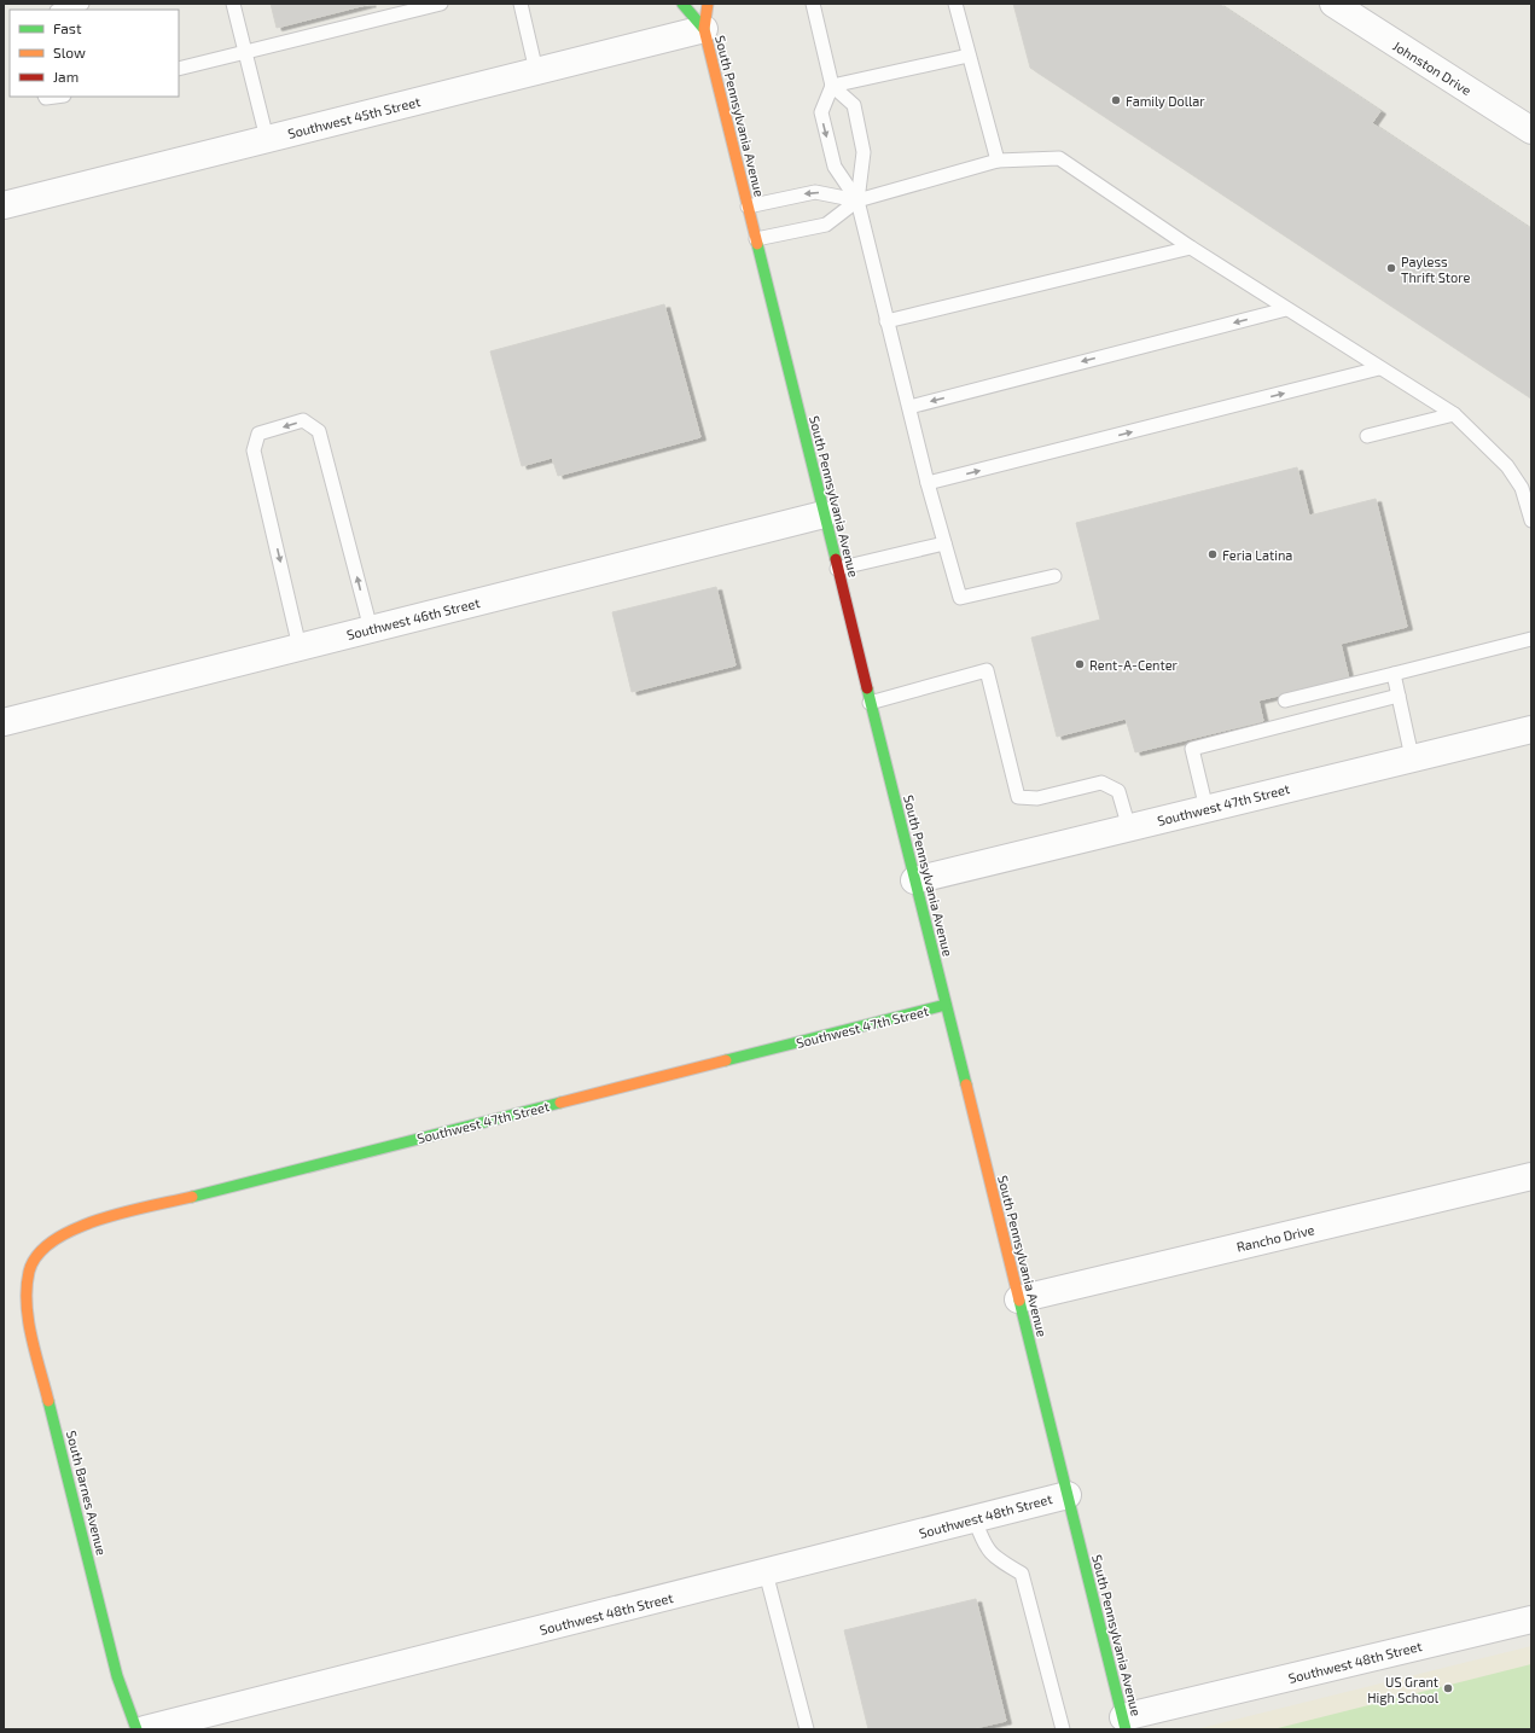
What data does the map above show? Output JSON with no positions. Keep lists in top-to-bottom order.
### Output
{
  "streets": {
    "main road": ["South Pennsylvania Avenue", "Southwest 47th Street", "South Barnes Avenue"],
    "street": [
      "Johnston Drive",
      "Southwest 45th Street",
      "Southwest 46th Street",
      "Rancho Drive",
      "Southwest 48th Street"
    ]
  },
  "crossings": [
    ["South Pennsylvania Avenue", "Southwest 45th Street"],
    ["South Pennsylvania Avenue", "Southwest 46th Street"],
    ["South Pennsylvania Avenue", "Southwest 47th Street"],
    ["South Pennsylvania Avenue", "Rancho Drive"],
    ["South Pennsylvania Avenue", "Southwest 48th Street"],
    ["Southwest 47th Street", "South Barnes Avenue"]
  ],
  "places": [
    "Family Dollar",
    "Payless Thrift Store",
    "Feria Latina",
    "Rent-A-Center",
    "US Grant High School"
  ],
  "legend": ["Fast", "Slow", "Jam"]
}
